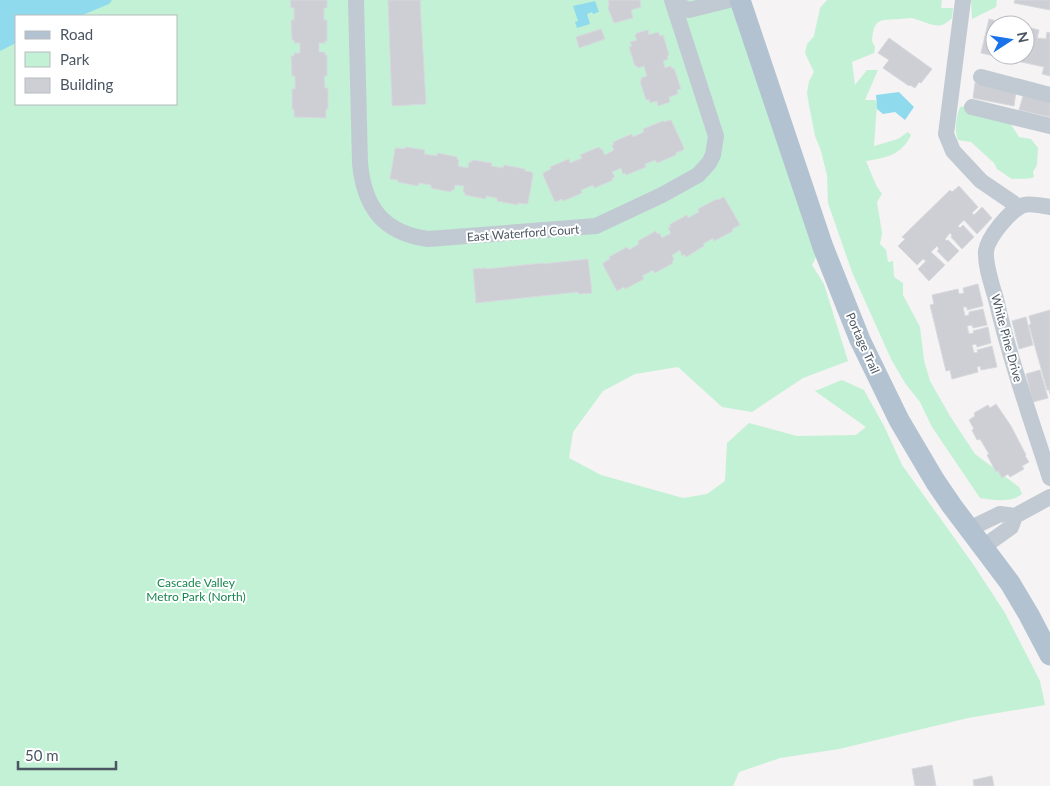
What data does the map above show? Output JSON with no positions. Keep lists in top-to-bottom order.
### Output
{
  "streets": {
    "main road": ["Portage Trail"],
    "street": ["East Waterford Court", "White Pine Drive"]
  },
  "parks": ["Cascade Valley Metro Park (North)"],
  "legend": ["Road", "Park", "Building"],
  "scale_bar": "50 m",
  "north": "right"
}
